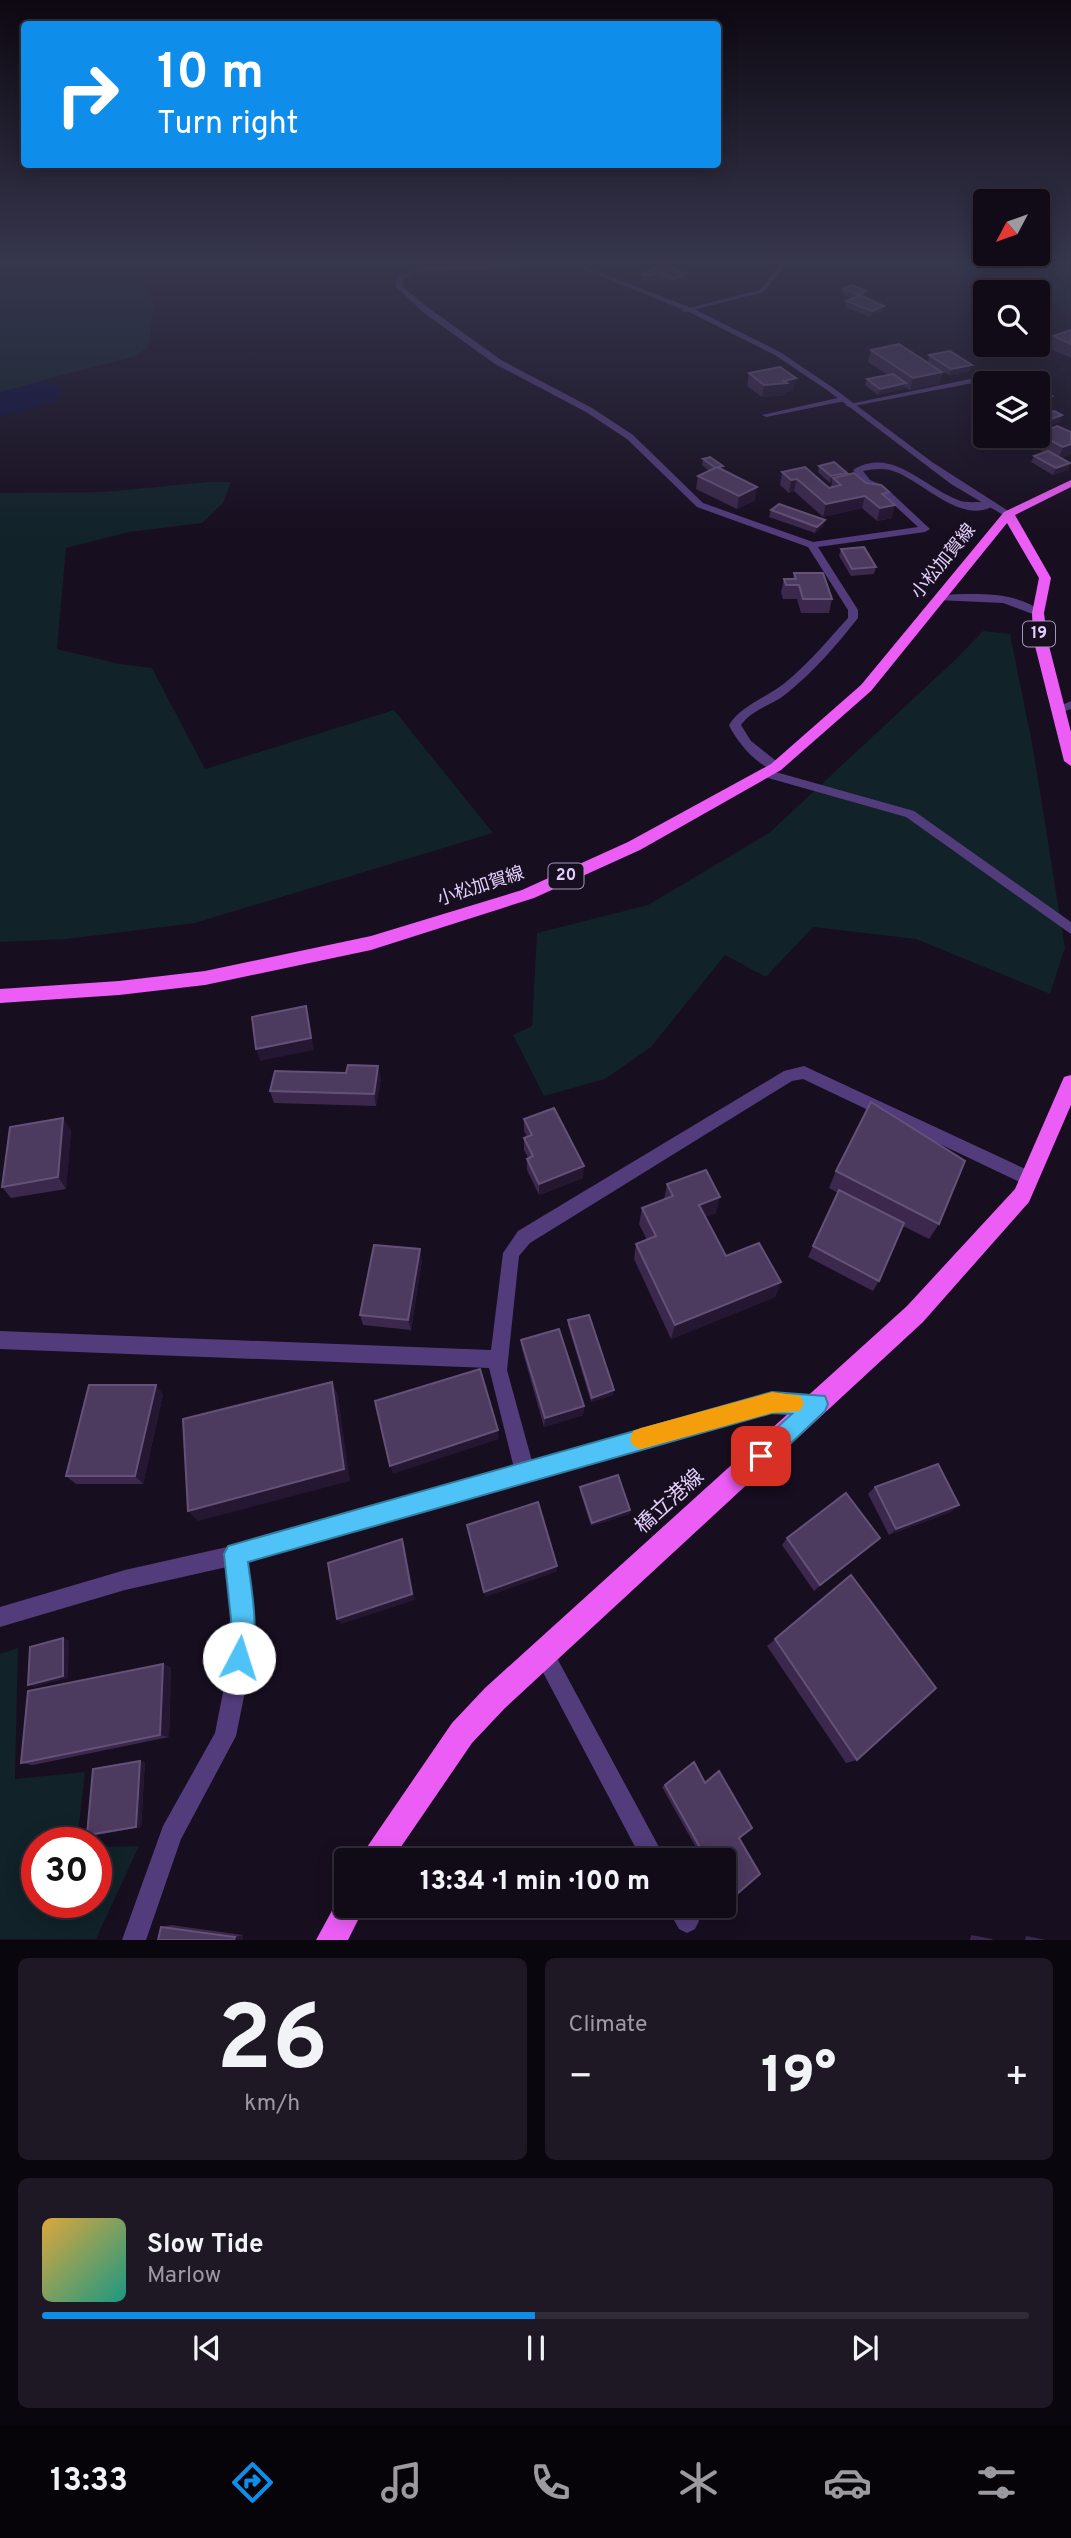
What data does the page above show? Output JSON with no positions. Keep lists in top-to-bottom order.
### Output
{
  "streets": {
    "main road": [
      "小松加賀線",
      "19",
      "20",
      "橋立港線"
    ]
  },
  "crossings": [
    ["小松加賀線", "19"]
  ],
  "north": "bottom left",
  "page": {
    "turn": ["10 m", "Turn right"],
    "limit": "30",
    "trip": "13:34 · 1 min · 100 m",
    "tile": [
      ["26", "km/h"],
      "Climate"
    ],
    "heat": ["−", "19°", "+"],
    "song": ["Slow Tide", "Marlow"],
    "tabs": "13:33"
  }
}
